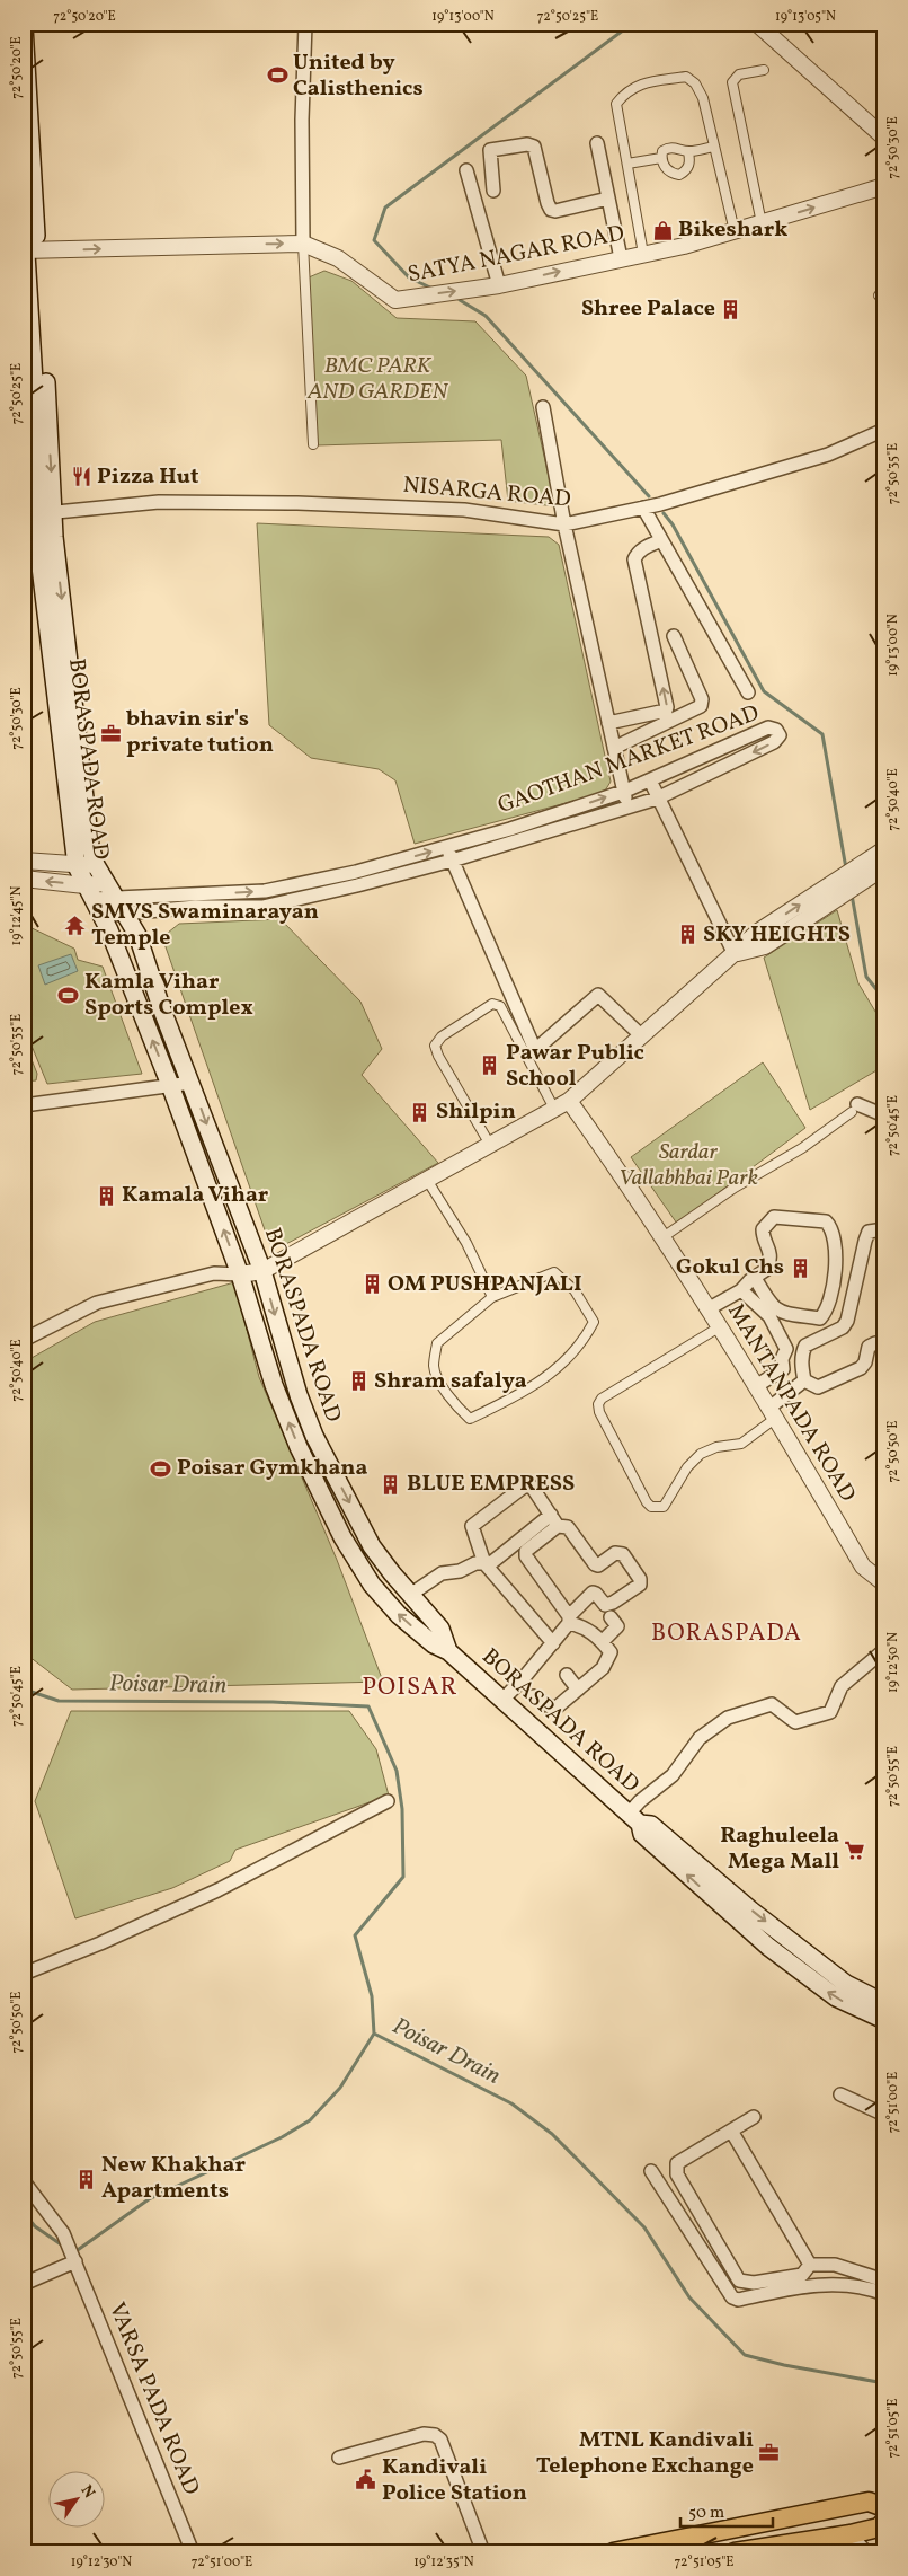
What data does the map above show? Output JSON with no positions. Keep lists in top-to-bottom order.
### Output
{
  "streets": {
    "main road": ["BORASPADA ROAD"],
    "street": [
      "SATYA NAGAR ROAD",
      "NISARGA ROAD",
      "GAOTHAN MARKET ROAD",
      "MANTANPADA ROAD",
      "VARSA PADA ROAD"
    ]
  },
  "crossings": [
    ["SATYA NAGAR ROAD", "BORASPADA ROAD"],
    ["NISARGA ROAD", "BORASPADA ROAD"],
    ["BORASPADA ROAD", "GAOTHAN MARKET ROAD"]
  ],
  "one_way": ["SATYA NAGAR ROAD"],
  "districts": ["BORASPADA", "POISAR"],
  "water": ["Poisar Drain"],
  "parks": ["BMC PARK AND GARDEN", "Sardar Vallabhbai Park"],
  "places": {
    "sports": ["United by Calisthenics", "Kamla Vihar Sports Complex", "Poisar Gymkhana"],
    "shop": ["Bikeshark"],
    "building": [
      "Shree Palace",
      "SKY HEIGHTS",
      "Pawar Public School",
      "Shilpin",
      "Kamala Vihar",
      "Gokul Chs",
      "OM PUSHPANJALI",
      "Shram safalya",
      "BLUE EMPRESS",
      "New Khakhar Apartments"
    ],
    "restaurant": ["Pizza Hut"],
    "office": ["bhavin sir's private tution", "MTNL Kandivali Telephone Exchange"],
    "temple": ["SMVS Swaminarayan Temple"],
    "supermarket": ["Raghuleela Mega Mall"],
    "public building": ["Kandivali Police Station"]
  },
  "scale_bar": "50 m",
  "north": "top right",
  "coordinates": [
    "72°50'20\"E",
    "19°13'00\"N",
    "72°50'25\"E",
    "19°13'05\"N",
    "72°50'30\"E",
    "72°50'35\"E",
    "72°50'40\"E",
    "19°12'45\"N",
    "72°50'45\"E",
    "72°50'50\"E",
    "19°12'50\"N",
    "72°50'55\"E",
    "72°51'00\"E",
    "72°51'05\"E",
    "19°12'30\"N",
    "19°12'35\"N"
  ]
}
